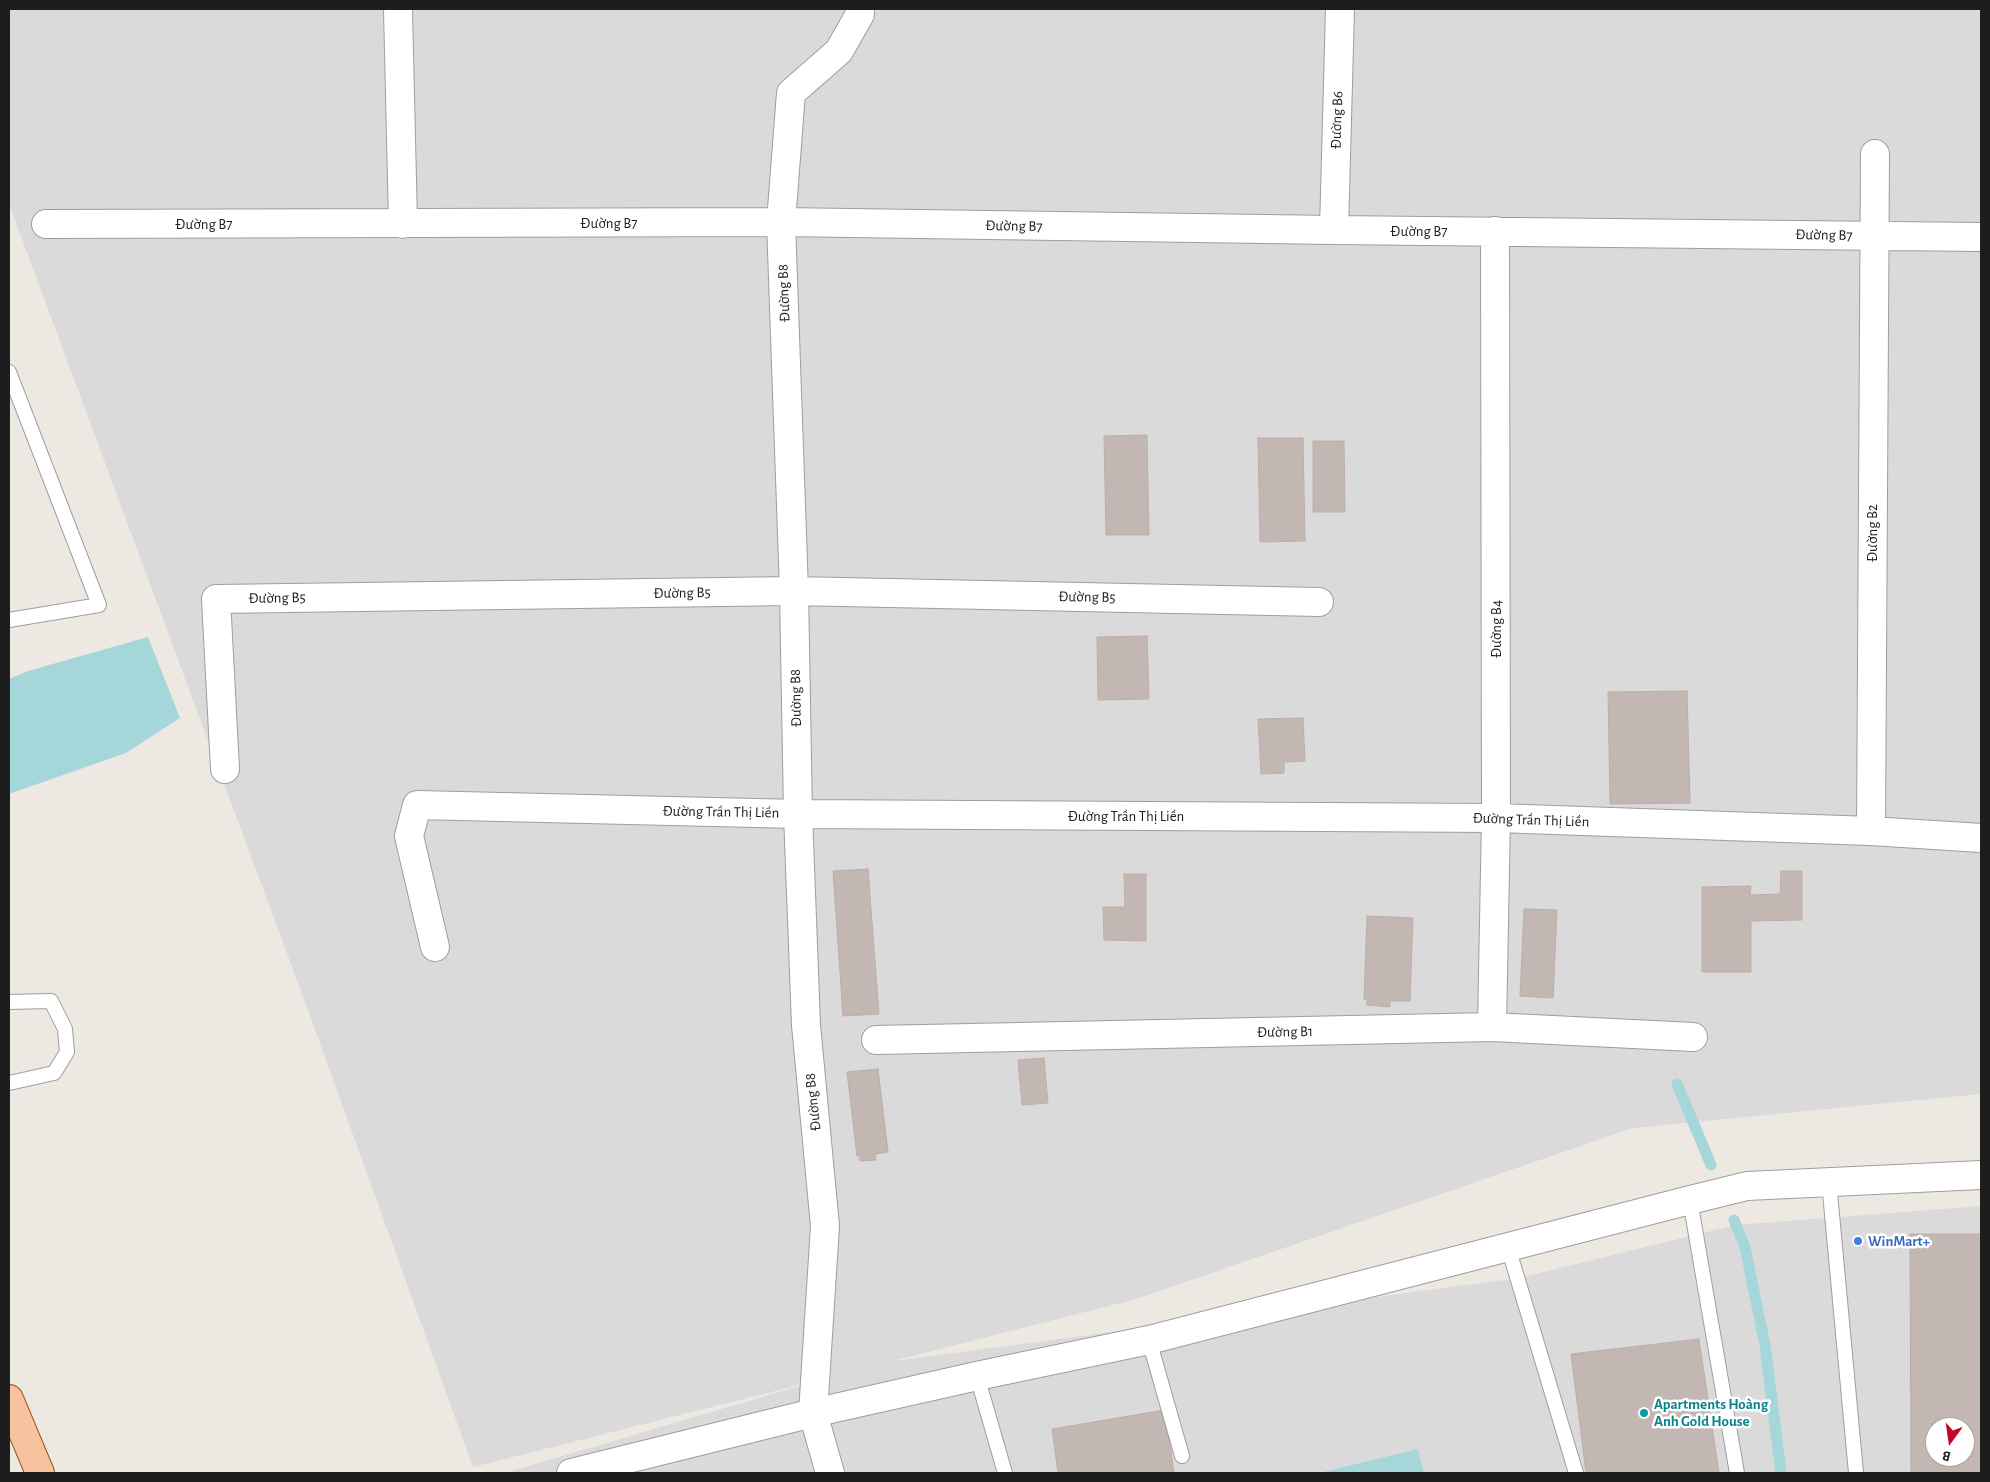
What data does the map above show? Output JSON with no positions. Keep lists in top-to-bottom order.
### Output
{
  "streets": {
    "street": [
      "Đường B6",
      "Đường B7",
      "Đường B8",
      "Đường B2",
      "Đường B5",
      "Đường B4",
      "Đường Trần Thị Liền",
      "Đường B1"
    ]
  },
  "crossings": [
    ["Đường B6", "Đường B7"],
    ["Đường B7", "Đường B8"],
    ["Đường B7", "Đường B2"],
    ["Đường B7", "Đường B4"],
    ["Đường B8", "Đường B5"],
    ["Đường B8", "Đường Trần Thị Liền"],
    ["Đường B2", "Đường Trần Thị Liền"],
    ["Đường B4", "Đường Trần Thị Liền"],
    ["Đường B4", "Đường B1"]
  ],
  "places": ["WinMart+", "Apartments Hoàng Anh Gold House"],
  "north": "bottom"
}
